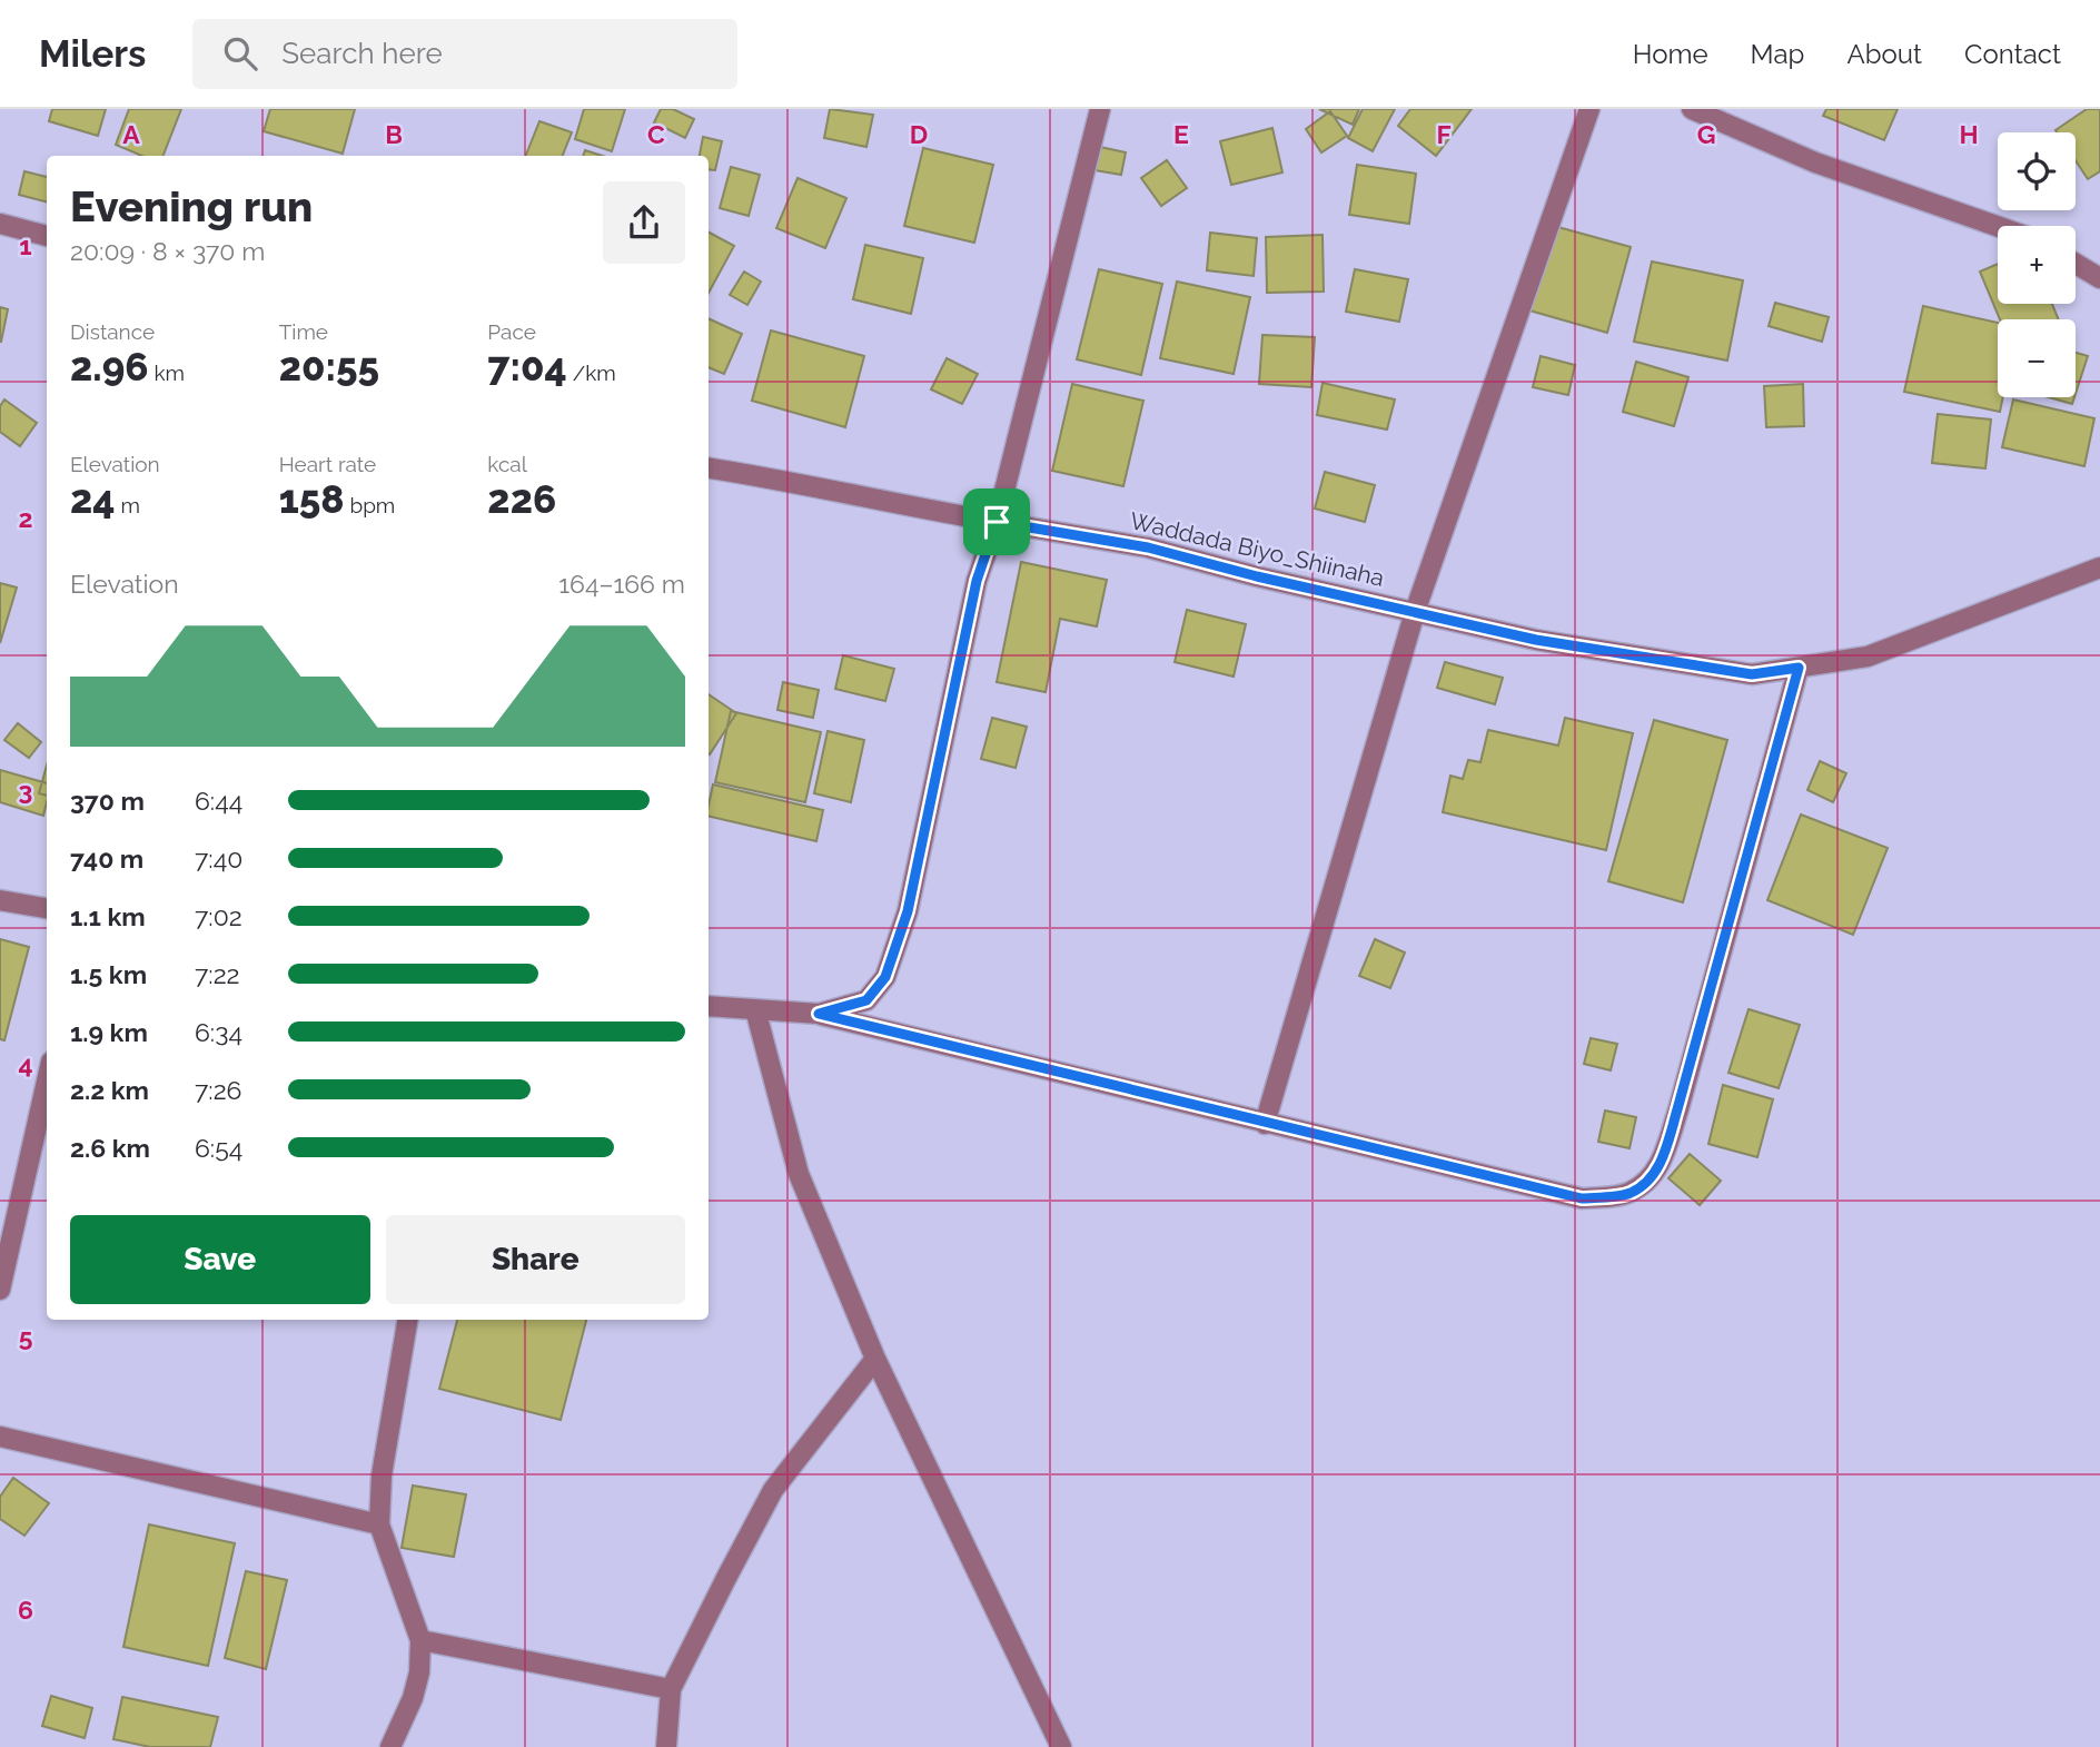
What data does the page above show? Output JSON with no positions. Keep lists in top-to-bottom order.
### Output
{
  "streets": {
    "street": ["Waddada Biyo_Shiinaha"]
  },
  "page": {
    "header": "Milers",
    "search": "Search here",
    "nav": [
      "Home",
      "Map",
      "About",
      "Contact"
    ],
    "map_buttons": ["+", "−"],
    "heading": ["Evening run", "20:09 · 8 × 370 m"],
    "stats": [
      ["Distance", "2.96 km"],
      ["Time", "20:55"],
      ["Pace", "7:04 /km"],
      ["Elevation", "24 m"],
      ["Heart rate", "158 bpm"],
      ["kcal", "226"]
    ],
    "chart": ["Elevation", "164–166 m"],
    "list": [
      {
        "name": "370 m",
        "note": "6:44"
      },
      {
        "name": "740 m",
        "note": "7:40"
      },
      {
        "name": "1.1 km",
        "note": "7:02"
      },
      {
        "name": "1.5 km",
        "note": "7:22"
      },
      {
        "name": "1.9 km",
        "note": "6:34"
      },
      {
        "name": "2.2 km",
        "note": "7:26"
      },
      {
        "name": "2.6 km",
        "note": "6:54"
      }
    ],
    "buttons": ["Save", "Share"]
  },
  "grid": {
    "columns": [
      "A",
      "B",
      "C",
      "D",
      "E",
      "F",
      "G",
      "H"
    ],
    "rows": [
      "1",
      "2",
      "3",
      "4",
      "5",
      "6"
    ]
  }
}
